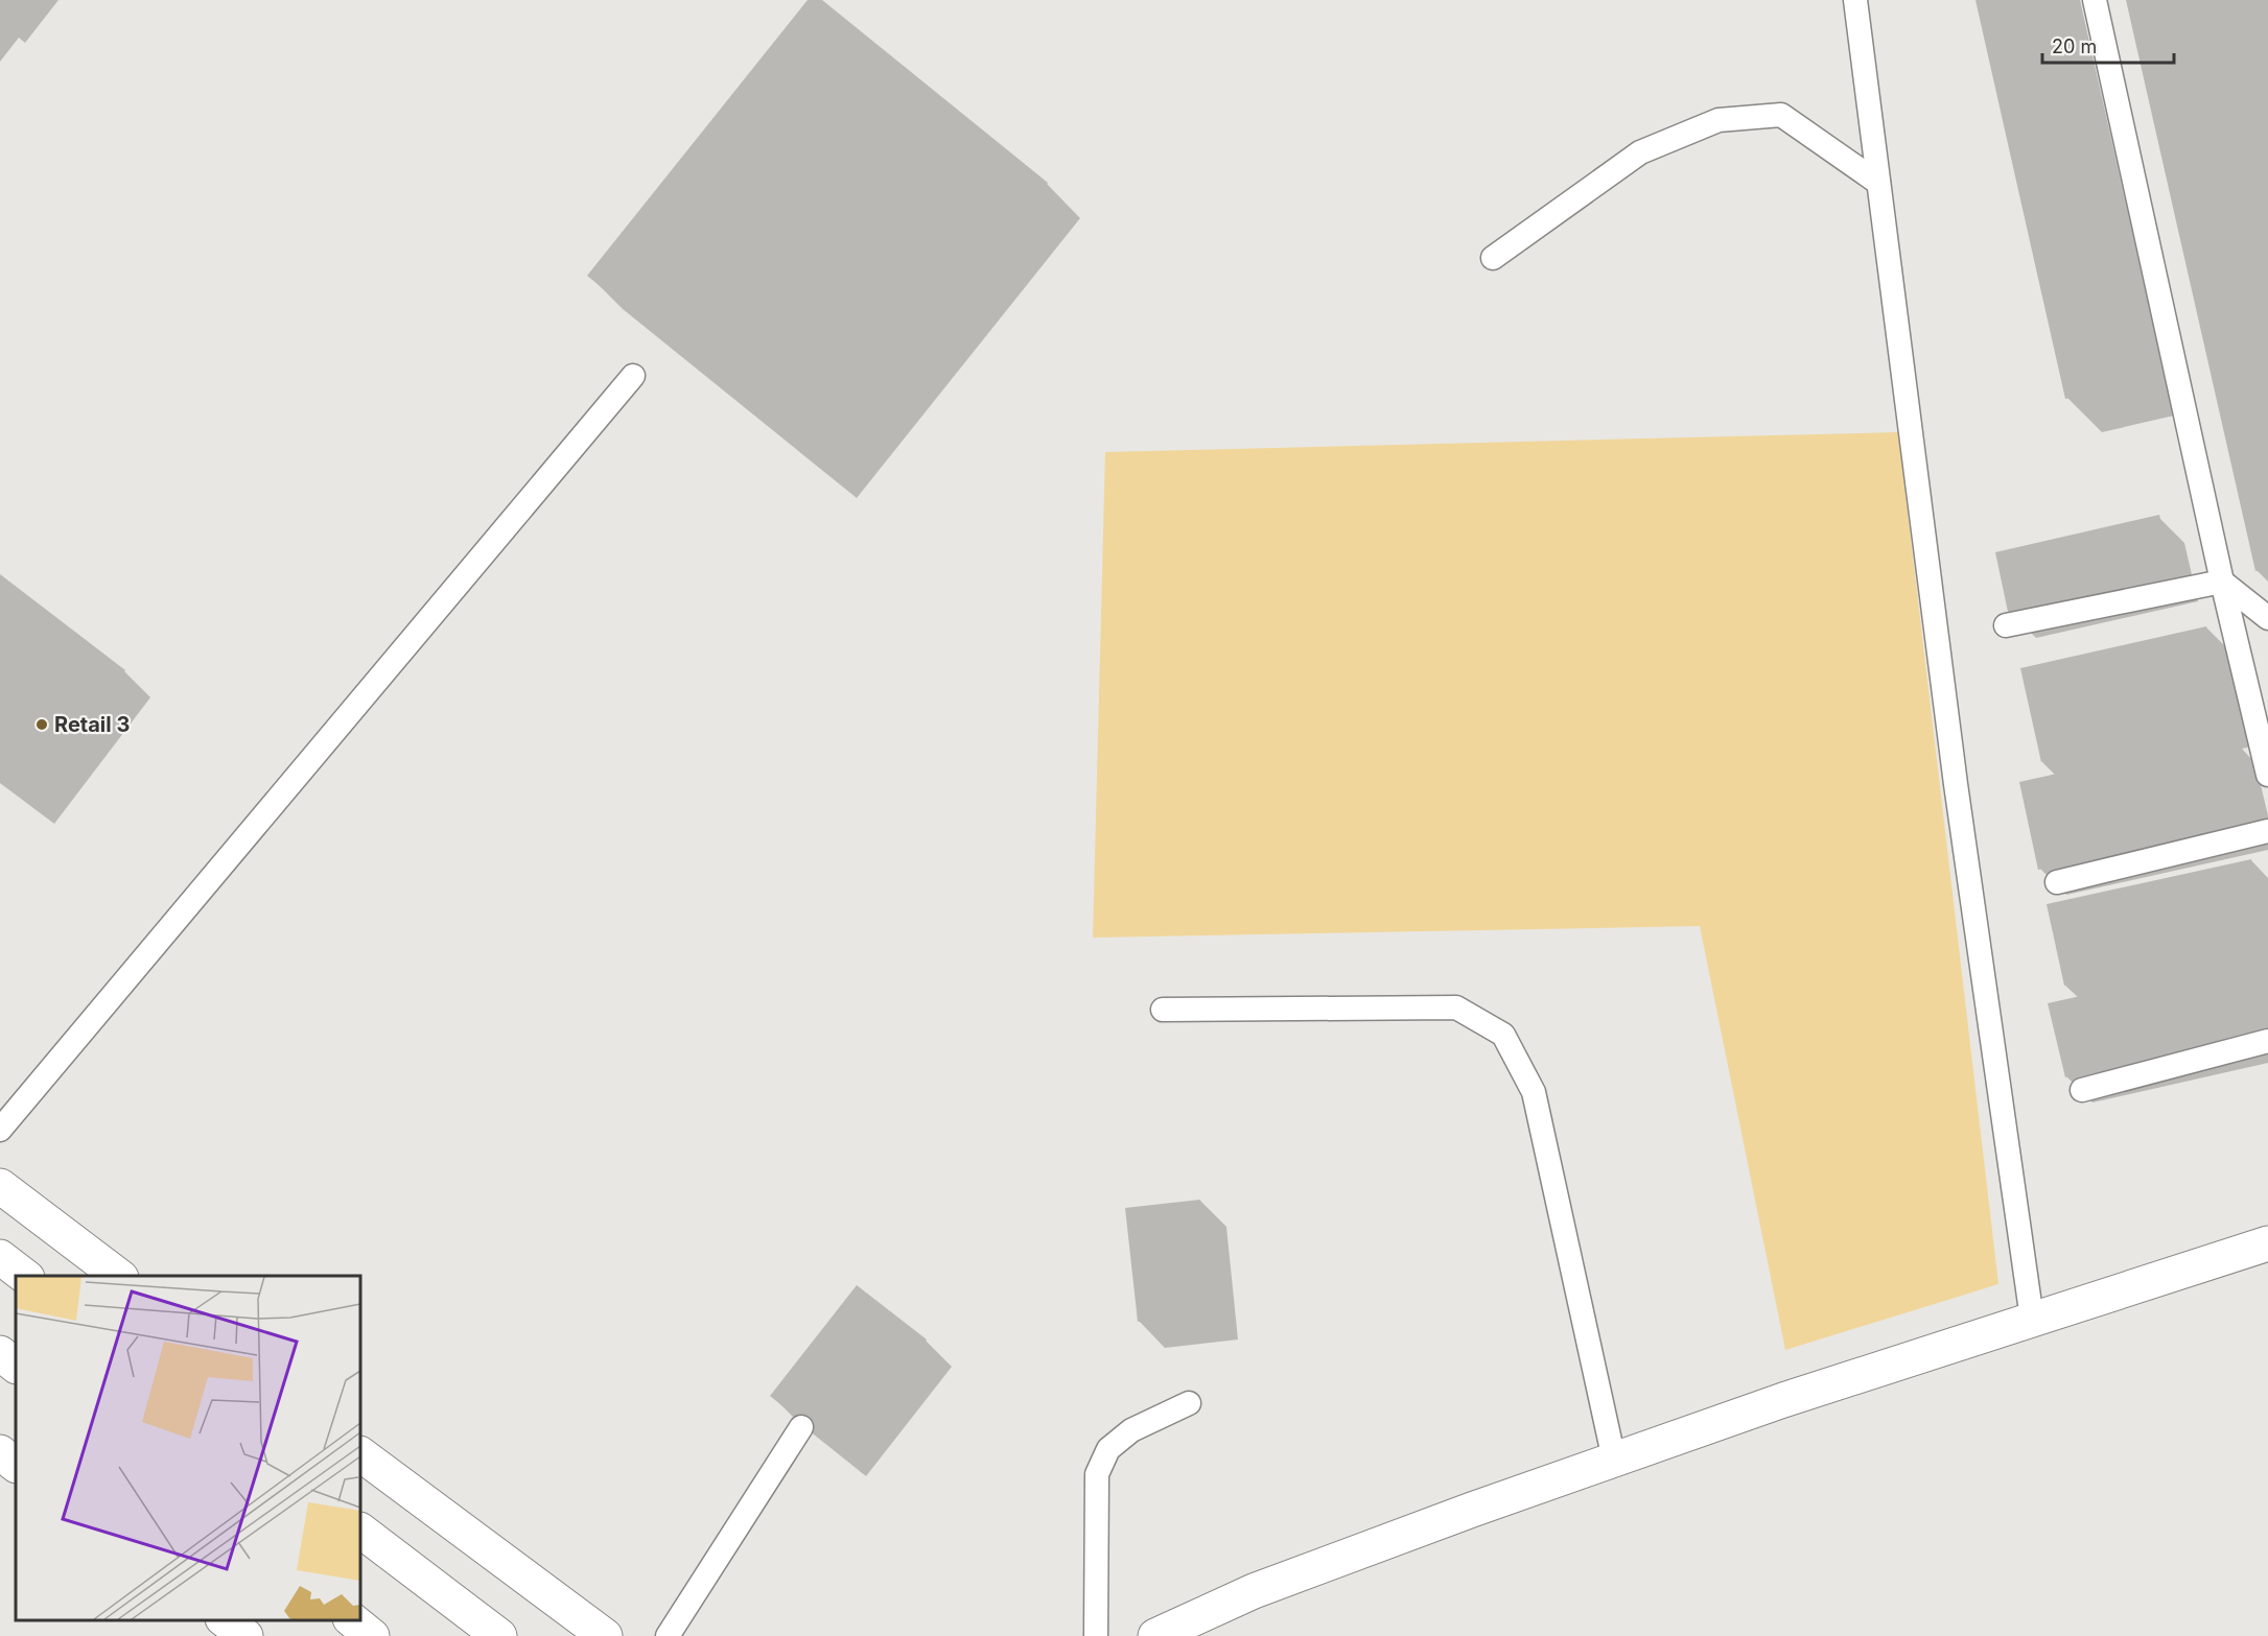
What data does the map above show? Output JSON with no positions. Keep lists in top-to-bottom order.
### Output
{
  "places": ["Retail 3"],
  "scale_bar": "20 m"
}
